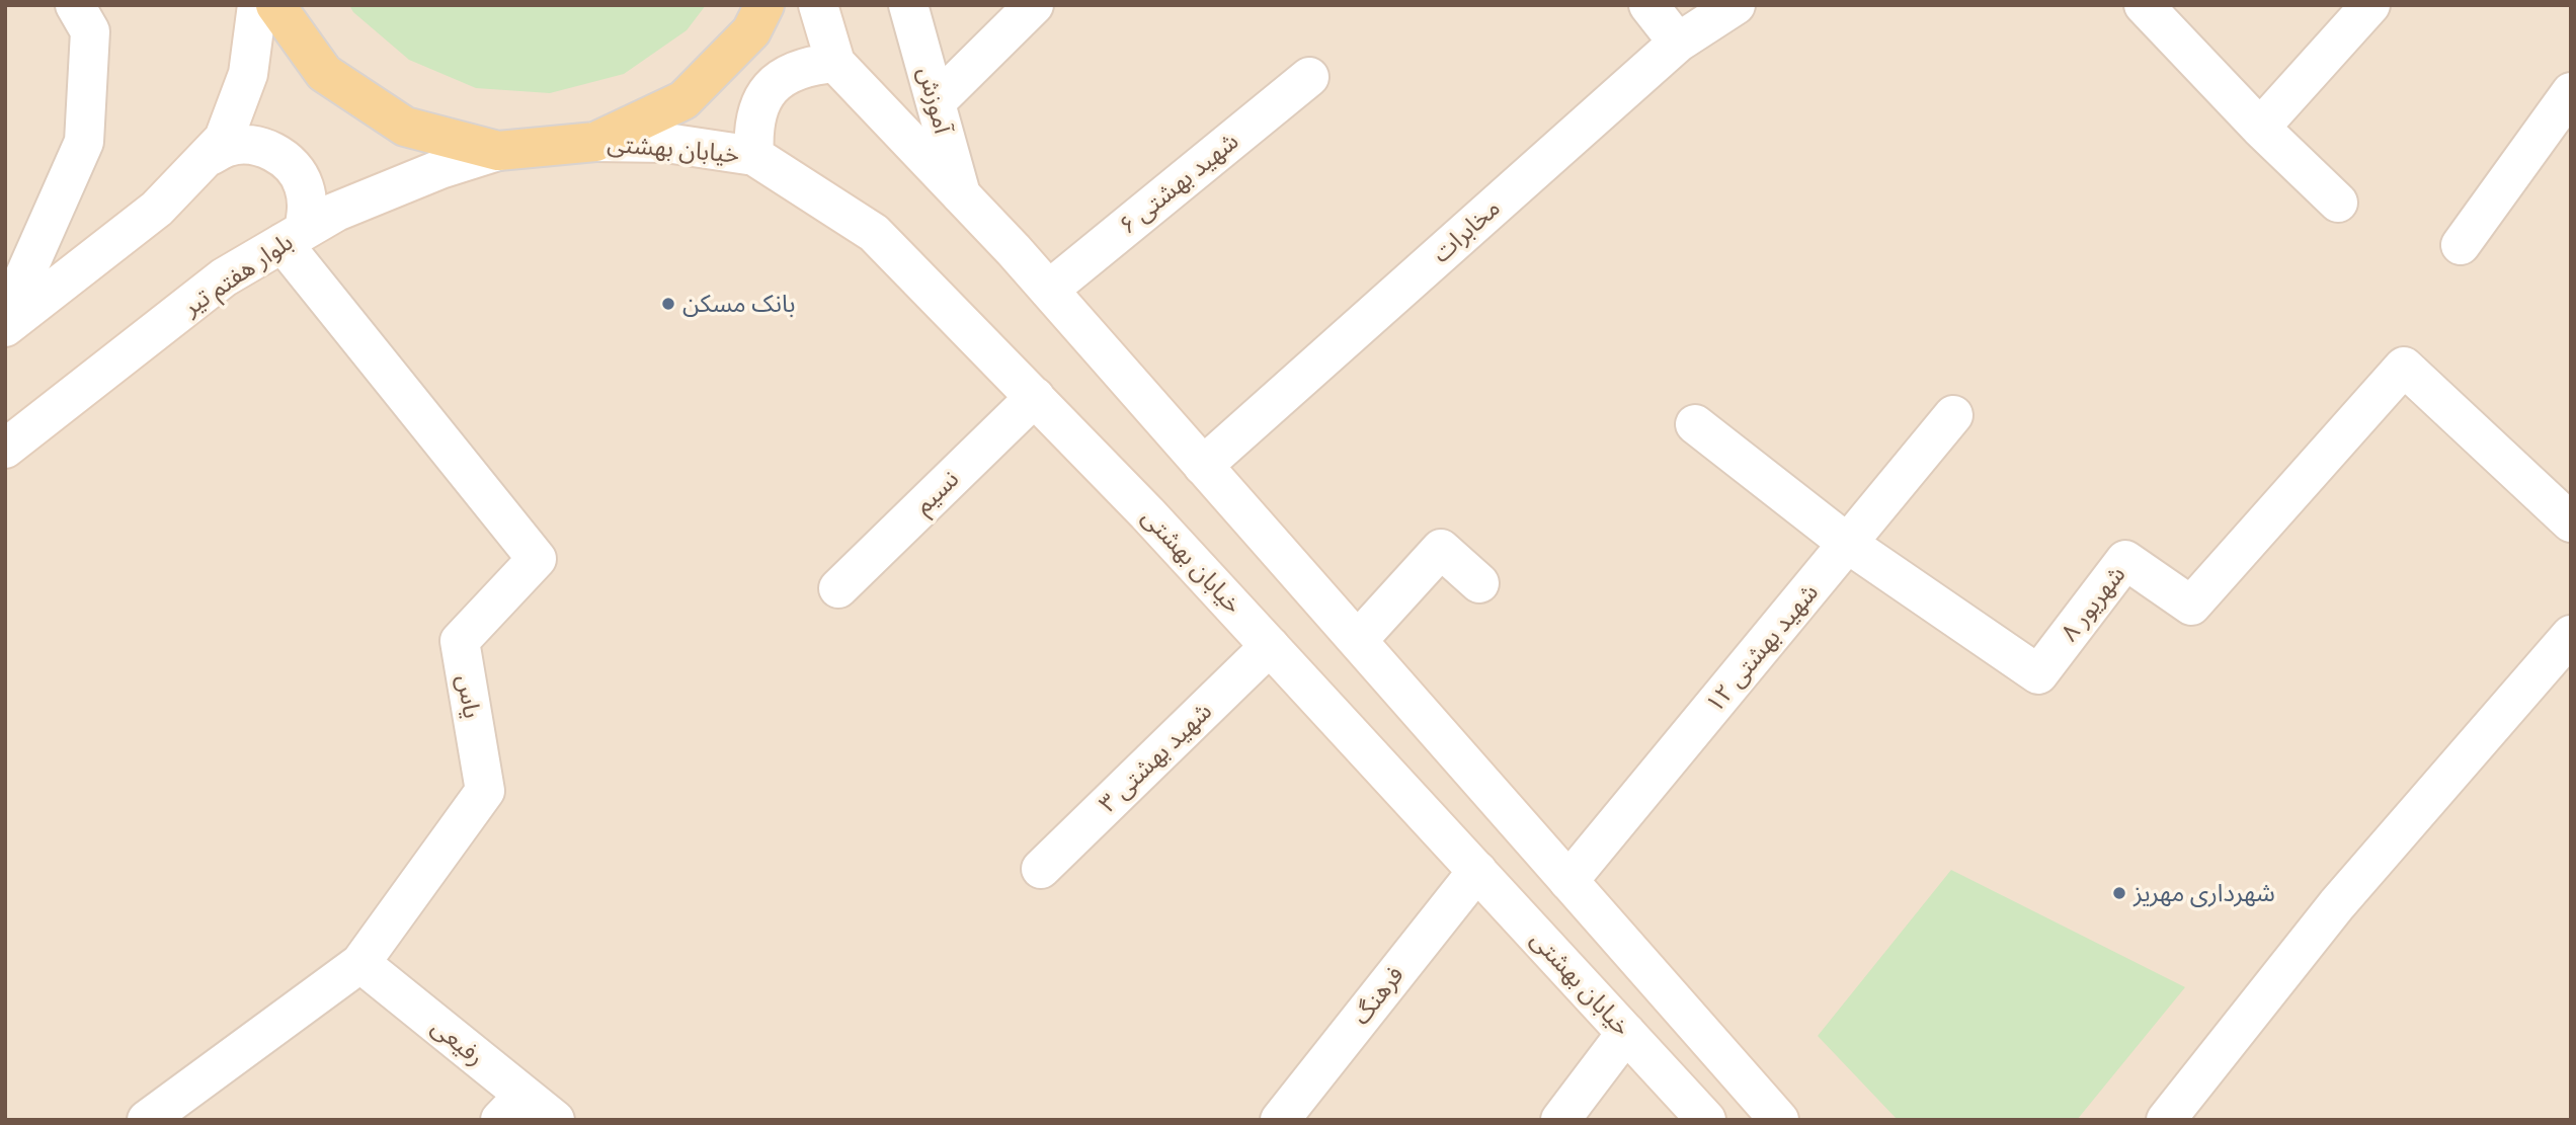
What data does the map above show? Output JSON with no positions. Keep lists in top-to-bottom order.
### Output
{
  "streets": {
    "street": [
      "آموزش",
      "خیابان بهشتی",
      "شهید بهشتی ۶",
      "مخابرات",
      "بلوار هفتم تیر",
      "نسیم",
      "۸ شهریور",
      "شهید بهشتی ۱۲",
      "یاس",
      "شهید بهشتی ۳",
      "فرهنگ",
      "رفیعی"
    ]
  },
  "crossings": [
    ["خیابان بهشتی", "نسیم"],
    ["خیابان بهشتی", "شهید بهشتی ۳"],
    ["خیابان بهشتی", "فرهنگ"],
    ["بلوار هفتم تیر", "یاس"],
    ["۸ شهریور", "شهید بهشتی ۱۲"],
    ["یاس", "رفیعی"]
  ],
  "places": ["بانک مسکن", "شهرداری مهریز"]
}
